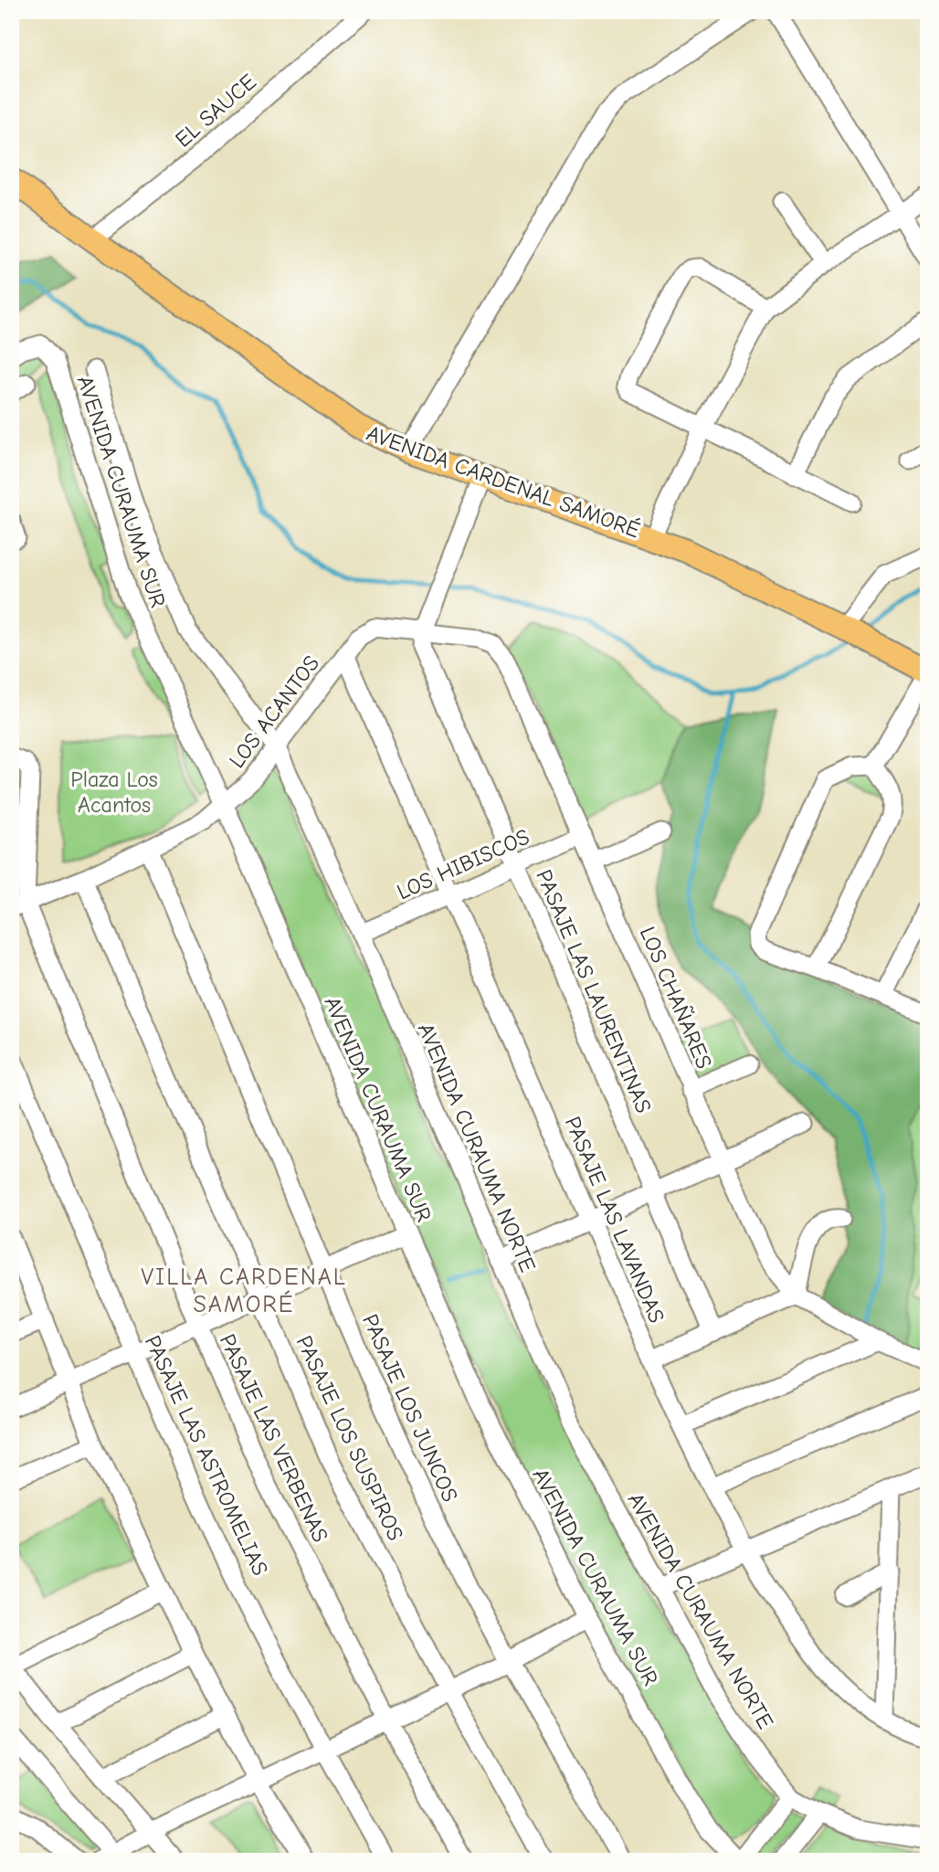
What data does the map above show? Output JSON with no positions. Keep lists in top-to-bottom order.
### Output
{
  "streets": {
    "main road": ["AVENIDA CARDENAL SAMORÉ"],
    "street": [
      "EL SAUCE",
      "AVENIDA CURAUMA SUR",
      "LOS ACANTOS",
      "LOS HIBISCOS",
      "PASAJE LAS LAURENTINAS",
      "LOS CHAÑARES",
      "AVENIDA CURAUMA NORTE",
      "PASAJE LAS LAVANDAS",
      "PASAJE LOS JUNCOS",
      "PASAJE LAS VERBENAS",
      "PASAJE LOS SUSPIROS",
      "PASAJE LAS ASTROMELIAS"
    ]
  },
  "crossings": [
    ["EL SAUCE", "AVENIDA CARDENAL SAMORÉ"],
    ["AVENIDA CURAUMA SUR", "LOS ACANTOS"],
    ["LOS ACANTOS", "PASAJE LAS LAURENTINAS"],
    ["LOS ACANTOS", "LOS CHAÑARES"],
    ["LOS ACANTOS", "AVENIDA CURAUMA NORTE"],
    ["LOS ACANTOS", "PASAJE LAS LAVANDAS"],
    ["LOS ACANTOS", "PASAJE LOS JUNCOS"],
    ["LOS ACANTOS", "PASAJE LAS VERBENAS"],
    ["LOS ACANTOS", "PASAJE LOS SUSPIROS"],
    ["LOS HIBISCOS", "PASAJE LAS LAURENTINAS"],
    ["LOS HIBISCOS", "LOS CHAÑARES"],
    ["LOS HIBISCOS", "AVENIDA CURAUMA NORTE"],
    ["LOS HIBISCOS", "PASAJE LAS LAVANDAS"],
    ["PASAJE LAS LAURENTINAS", "LOS CHAÑARES"]
  ],
  "districts": ["VILLA CARDENAL SAMORÉ"],
  "parks": ["Plaza Los Acantos"]
}
